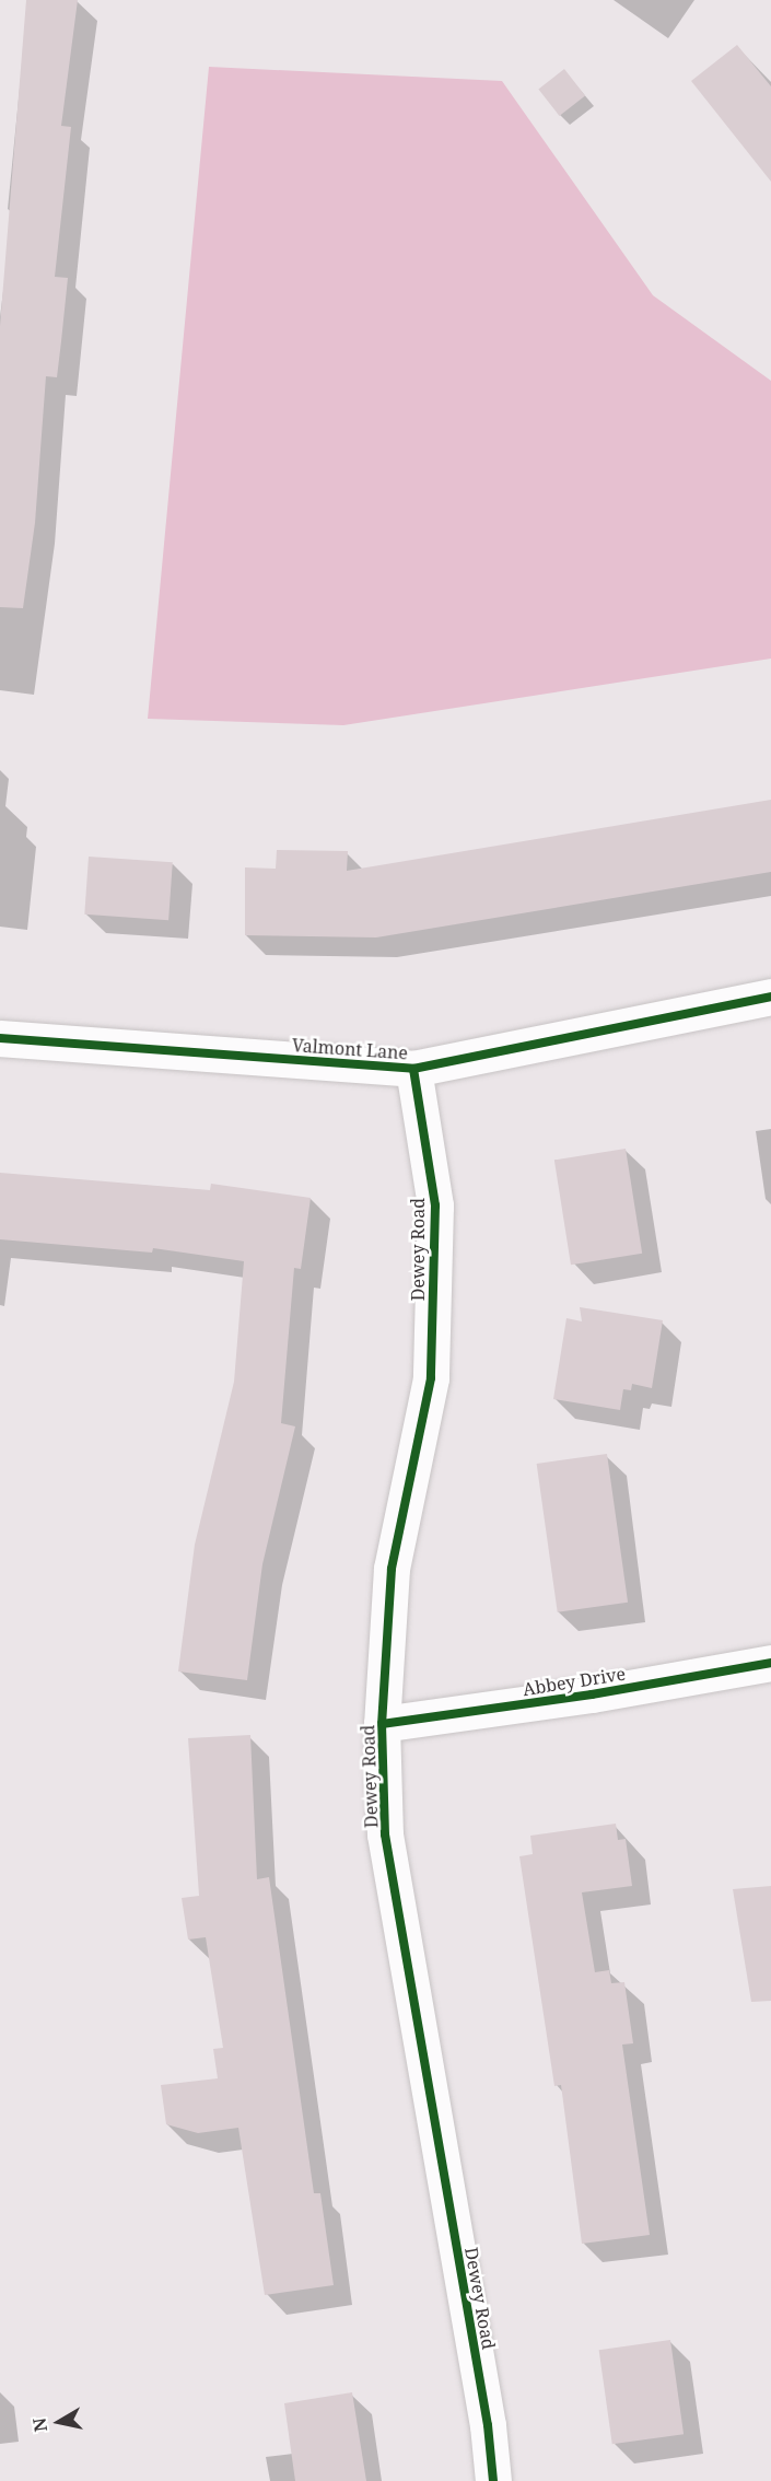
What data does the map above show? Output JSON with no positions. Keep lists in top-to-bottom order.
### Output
{
  "streets": {
    "street": ["Valmont Lane", "Dewey Road", "Abbey Drive"]
  },
  "crossings": [
    ["Valmont Lane", "Dewey Road"],
    ["Dewey Road", "Abbey Drive"]
  ],
  "north": "left"
}
